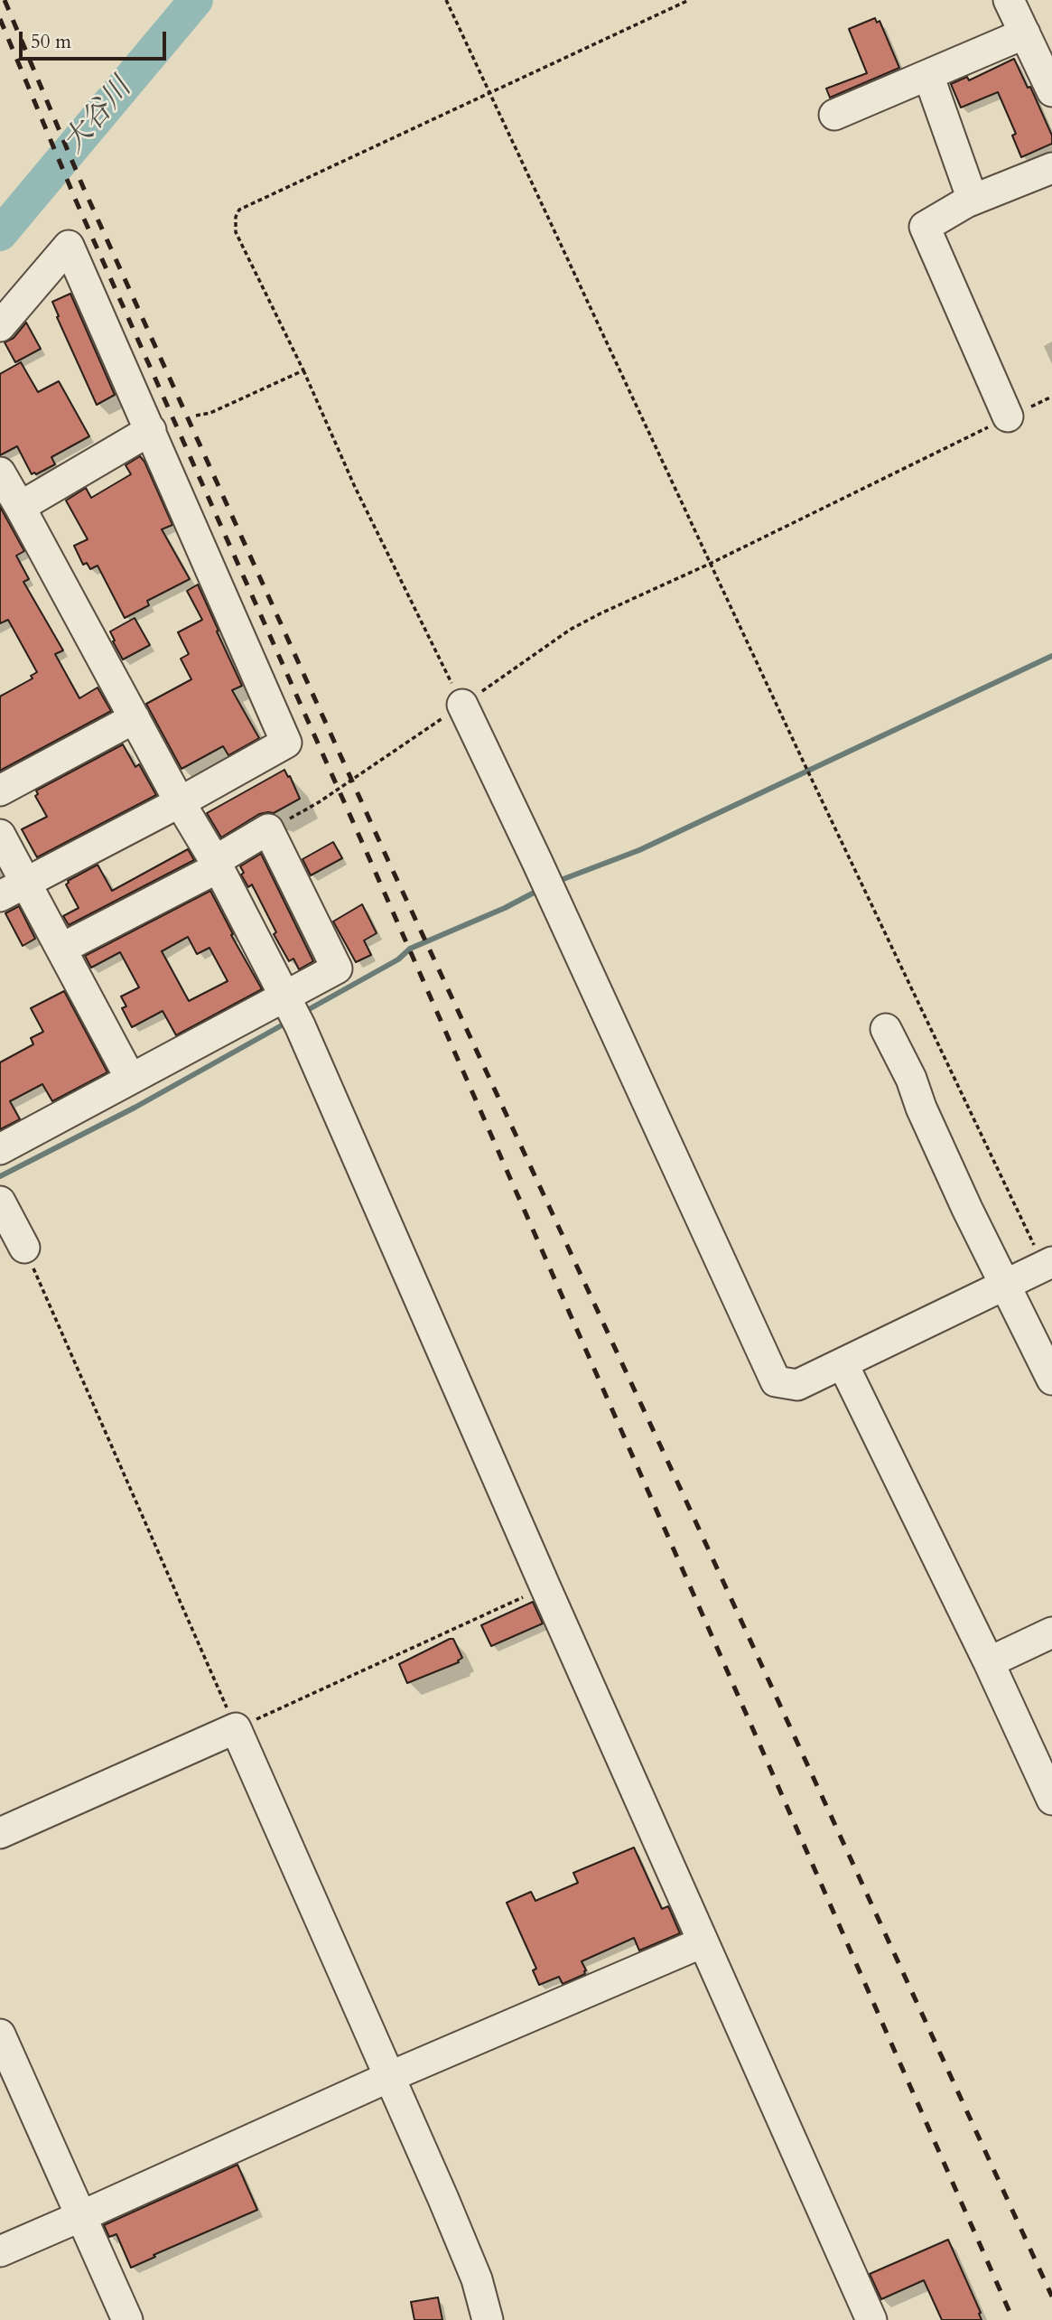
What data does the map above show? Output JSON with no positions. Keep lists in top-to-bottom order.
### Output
{
  "water": ["大谷川"],
  "scale_bar": "50 m"
}
